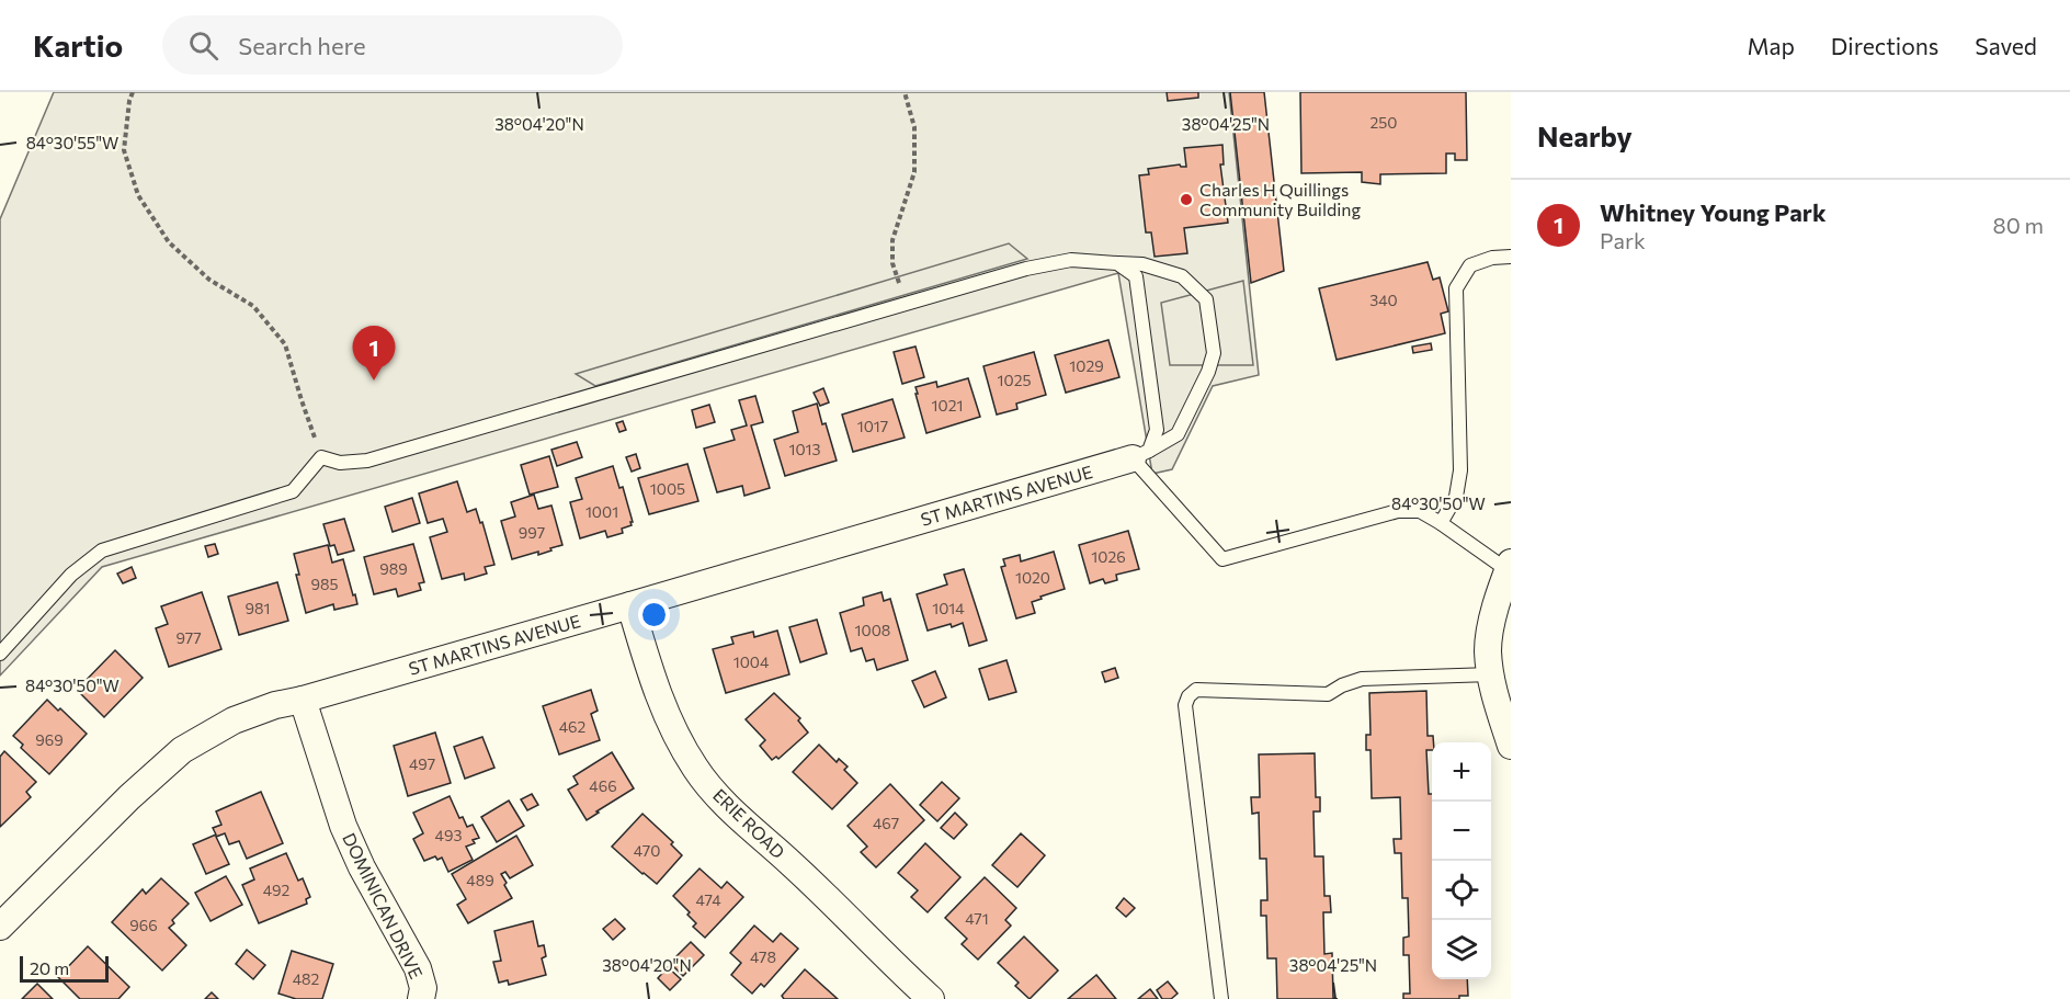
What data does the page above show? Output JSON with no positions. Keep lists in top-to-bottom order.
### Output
{
  "streets": {
    "street": ["ST MARTINS AVENUE", "ERIE ROAD", "DOMINICAN DRIVE"]
  },
  "crossings": [
    ["ST MARTINS AVENUE", "ERIE ROAD"],
    ["ST MARTINS AVENUE", "DOMINICAN DRIVE"]
  ],
  "places": ["Charles H Quillings Community Building"],
  "house_numbers": [
    "250",
    "340",
    "1029",
    "1025",
    "1021",
    "1017",
    "1013",
    "1005",
    "1001",
    "997",
    "1026",
    "989",
    "1020",
    "985",
    "981",
    "1014",
    "1008",
    "977",
    "1004",
    "462",
    "969",
    "497",
    "466",
    "467",
    "493",
    "470",
    "489",
    "492",
    "474",
    "471",
    "966",
    "478",
    "482"
  ],
  "scale_bar": "20 m",
  "page": {
    "header": "Kartio",
    "search": "Search here",
    "nav": ["Map", "Directions", "Saved"],
    "heading": "Nearby",
    "list": [
      {
        "mark": "1",
        "name": "Whitney Young Park",
        "note": "Park",
        "value": "80 m"
      }
    ],
    "pins": "1",
    "map_buttons": ["+", "−"],
    "scale": "20 m"
  },
  "coordinates": [
    "38°04'20\"N",
    "38°04'25\"N",
    "84°30'55\"W",
    "84°30'50\"W"
  ]
}
